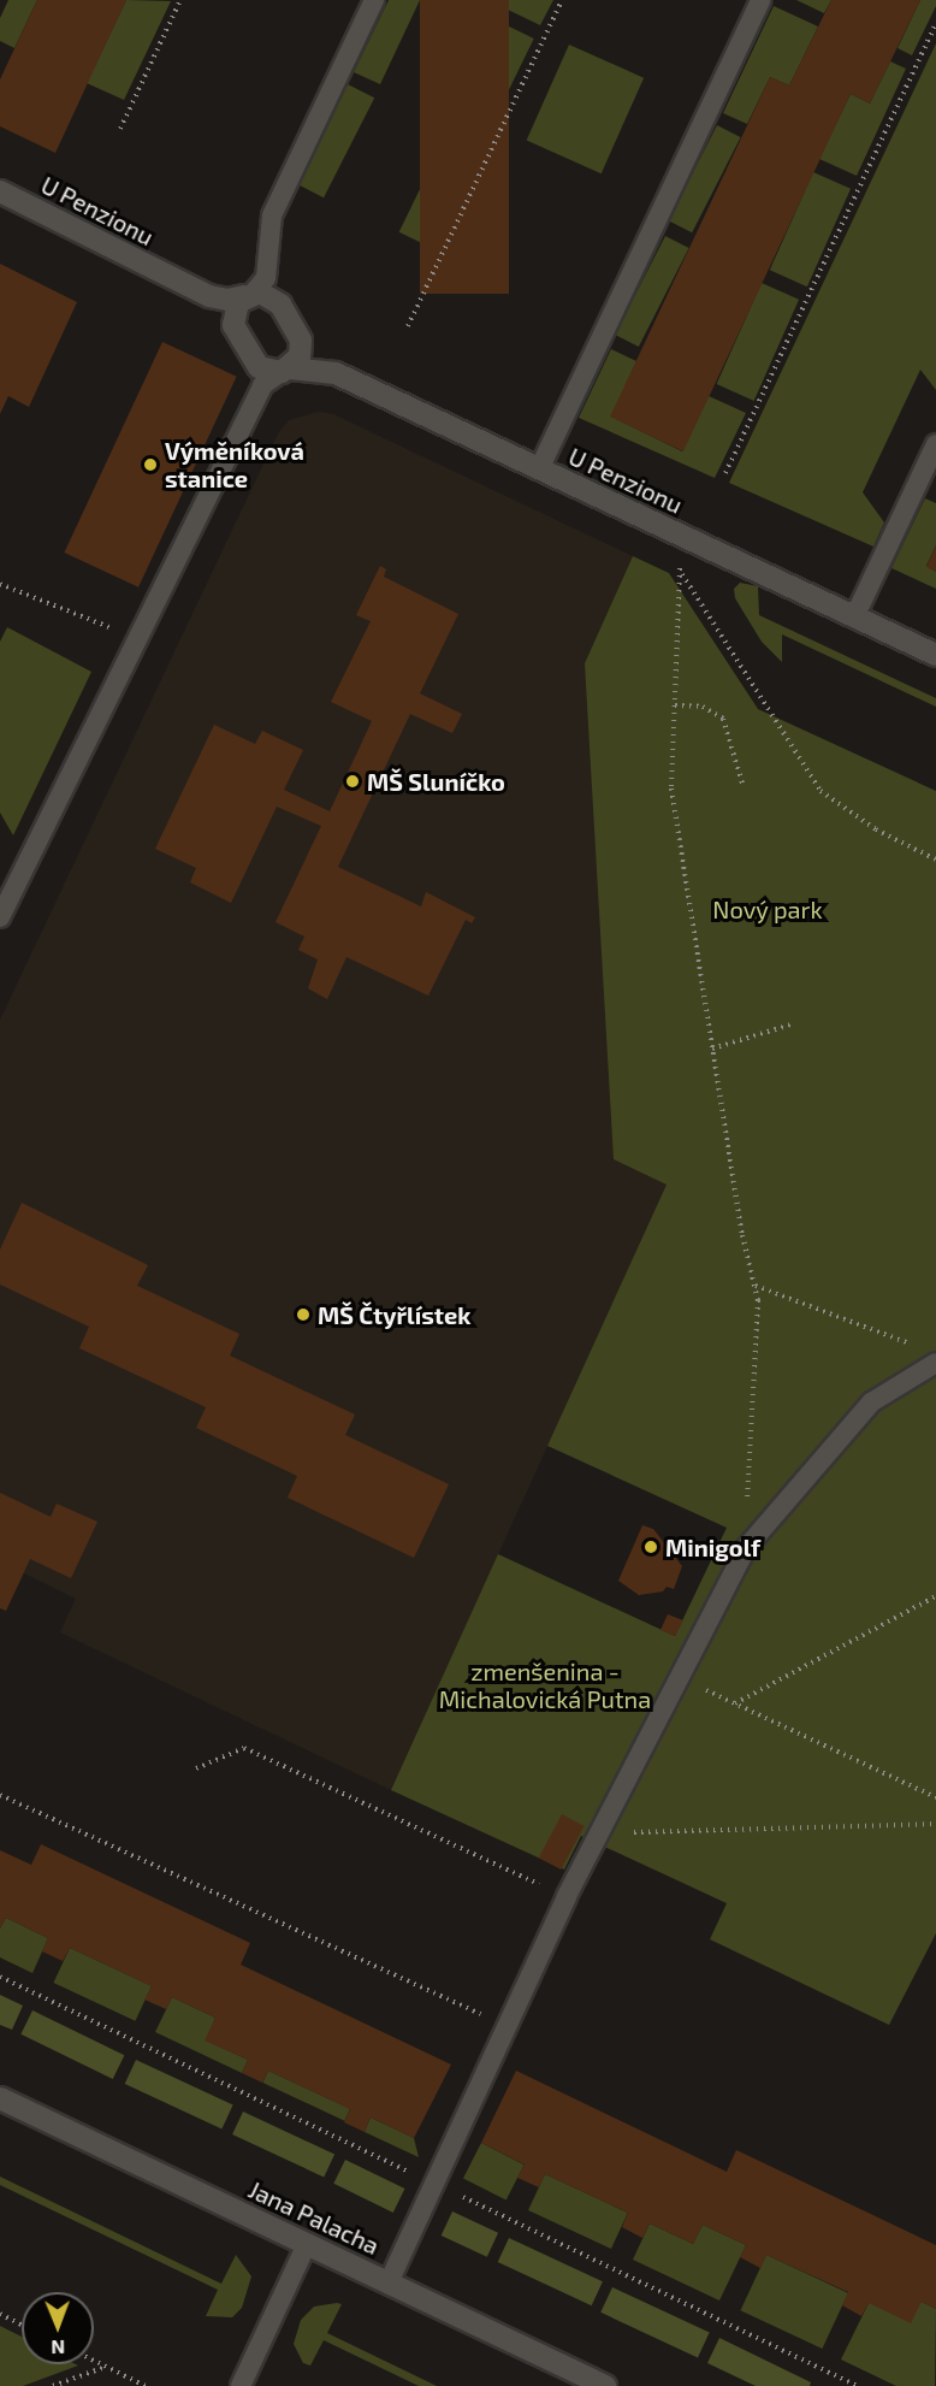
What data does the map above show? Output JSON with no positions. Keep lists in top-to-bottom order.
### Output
{
  "streets": {
    "street": ["U Penzionu", "Jana Palacha"]
  },
  "parks": ["Nový park", "zmenšenina - Michalovická Putna"],
  "places": [
    "Výměníková stanice",
    "MŠ Sluníčko",
    "MŠ Čtyřlístek",
    "Minigolf"
  ],
  "north": "bottom"
}
